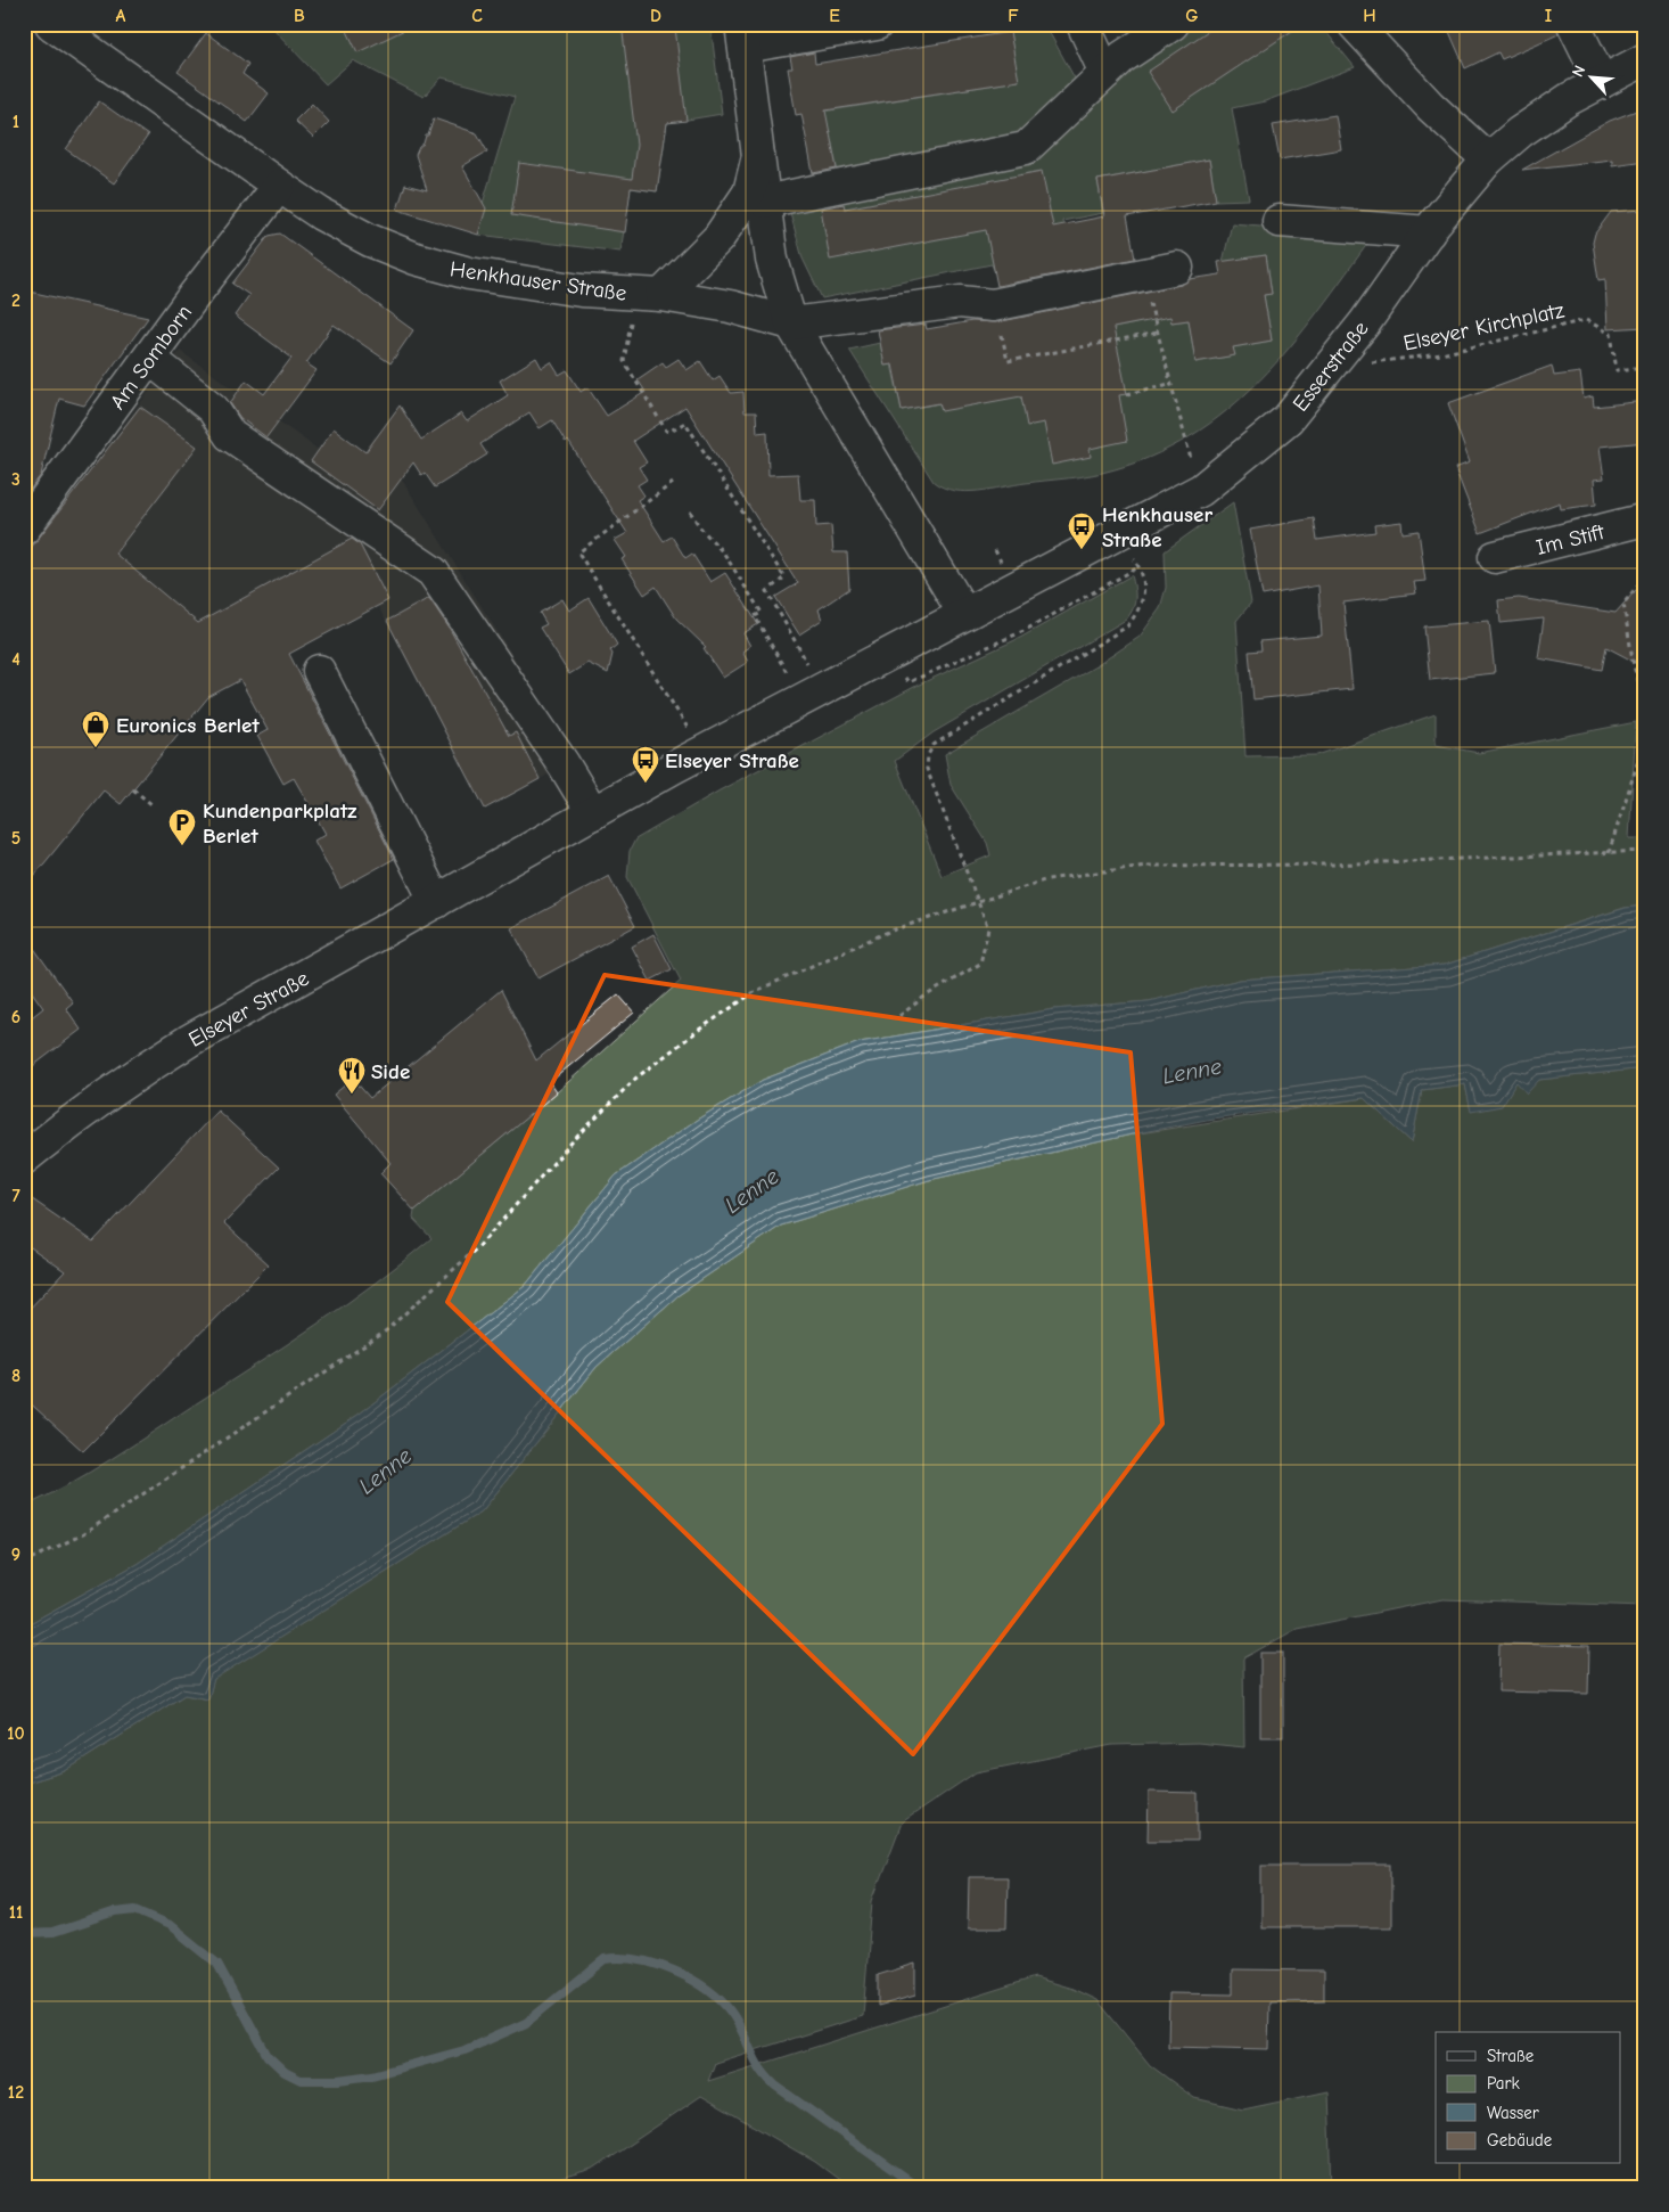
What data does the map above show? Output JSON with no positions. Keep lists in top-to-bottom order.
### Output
{
  "streets": {
    "street": [
      "Henkhauser Straße",
      "Am Somborn",
      "Esserstraße",
      "Im Stift",
      "Elseyer Straße"
    ],
    "path": ["Elseyer Kirchplatz"]
  },
  "crossings": [
    ["Henkhauser Straße", "Am Somborn"],
    ["Elseyer Kirchplatz", "Esserstraße"],
    ["Esserstraße", "Elseyer Straße"]
  ],
  "water": ["Lenne"],
  "places": {
    "bus stop": ["Henkhauser Straße", "Elseyer Straße"],
    "shop": ["Euronics Berlet"],
    "parking": ["Kundenparkplatz Berlet"],
    "restaurant": ["Side"]
  },
  "legend": [
    "Straße",
    "Park",
    "Wasser",
    "Gebäude"
  ],
  "north": "top left",
  "grid": {
    "columns": [
      "A",
      "B",
      "C",
      "D",
      "E",
      "F",
      "G",
      "H",
      "I"
    ],
    "rows": [
      "1",
      "2",
      "3",
      "4",
      "5",
      "6",
      "7",
      "8",
      "9",
      "10",
      "11",
      "12"
    ]
  }
}
